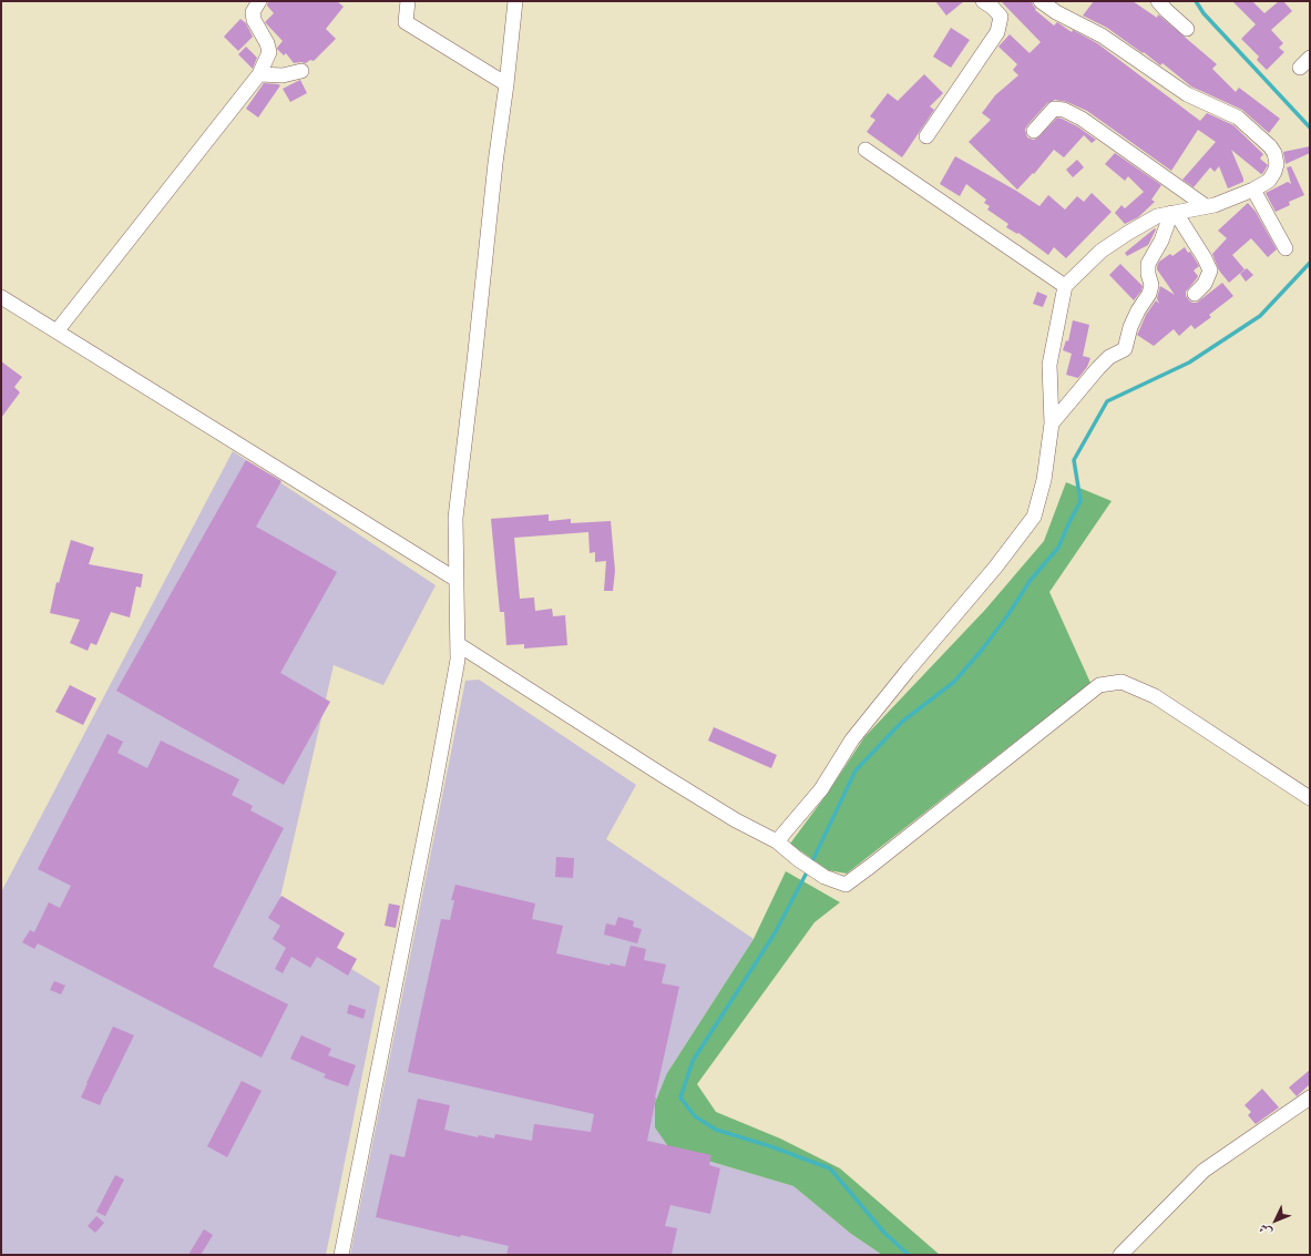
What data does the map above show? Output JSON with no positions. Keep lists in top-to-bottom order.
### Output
{
  "north": "bottom left"
}
